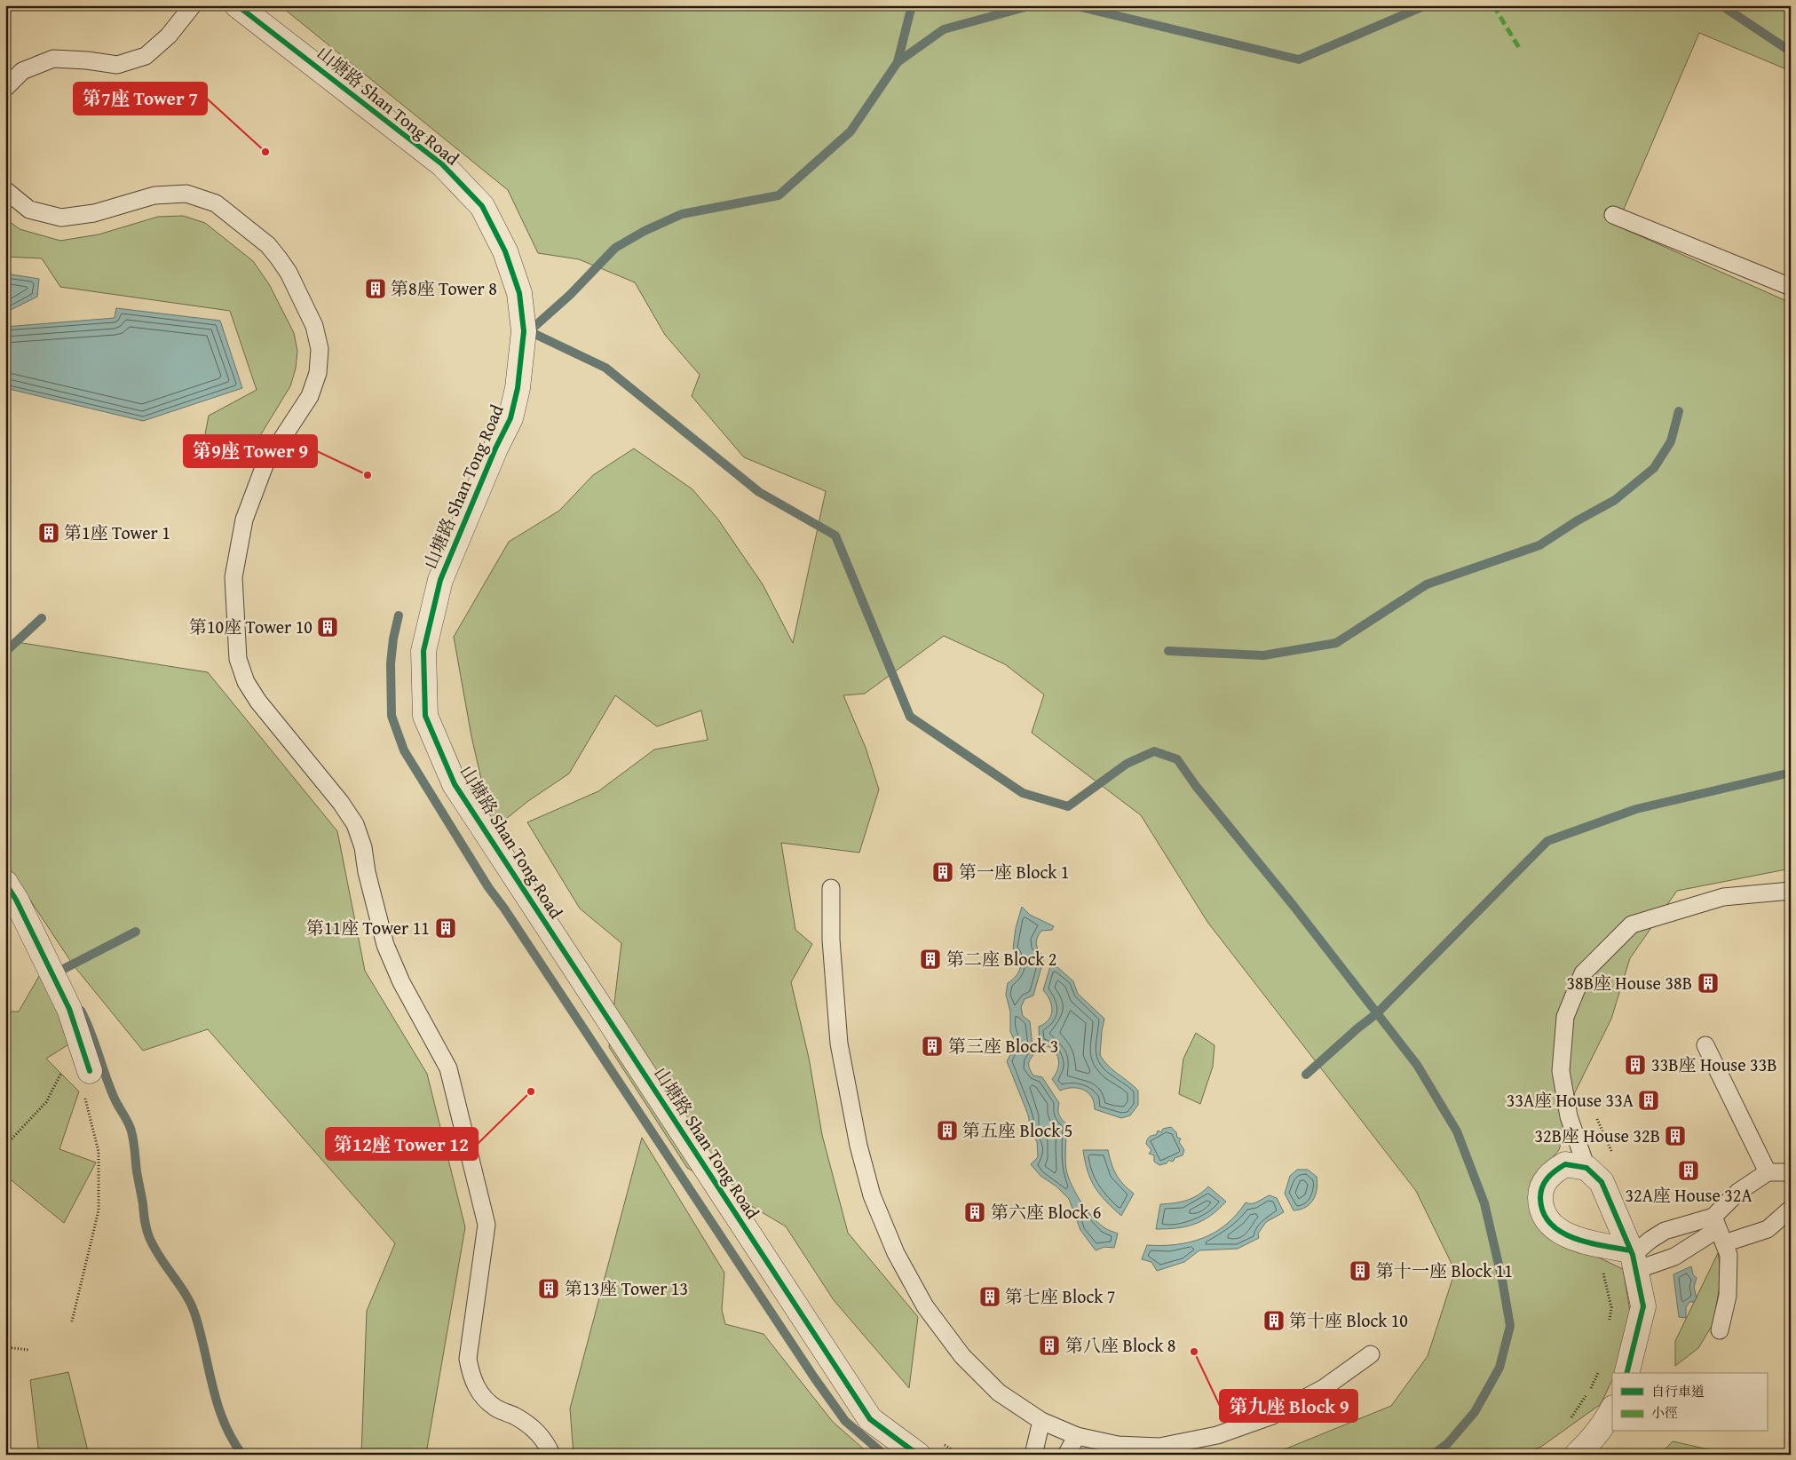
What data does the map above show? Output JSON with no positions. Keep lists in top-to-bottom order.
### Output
{
  "streets": {
    "street": ["山塘路 Shan Tong Road"]
  },
  "places": {
    "other": [
      "第7座 Tower 7",
      "第9座 Tower 9",
      "第12座 Tower 12",
      "第九座 Block 9"
    ],
    "building": [
      "第8座 Tower 8",
      "第1座 Tower 1",
      "第10座 Tower 10",
      "第一座 Block 1",
      "第11座 Tower 11",
      "第二座 Block 2",
      "38B座 House 38B",
      "第三座 Block 3",
      "33B座 House 33B",
      "33A座 House 33A",
      "第五座 Block 5",
      "32B座 House 32B",
      "32A座 House 32A",
      "第六座 Block 6",
      "第十一座 Block 11",
      "第13座 Tower 13",
      "第七座 Block 7",
      "第十座 Block 10",
      "第八座 Block 8"
    ]
  },
  "legend": ["自行車道", "小徑"]
}
